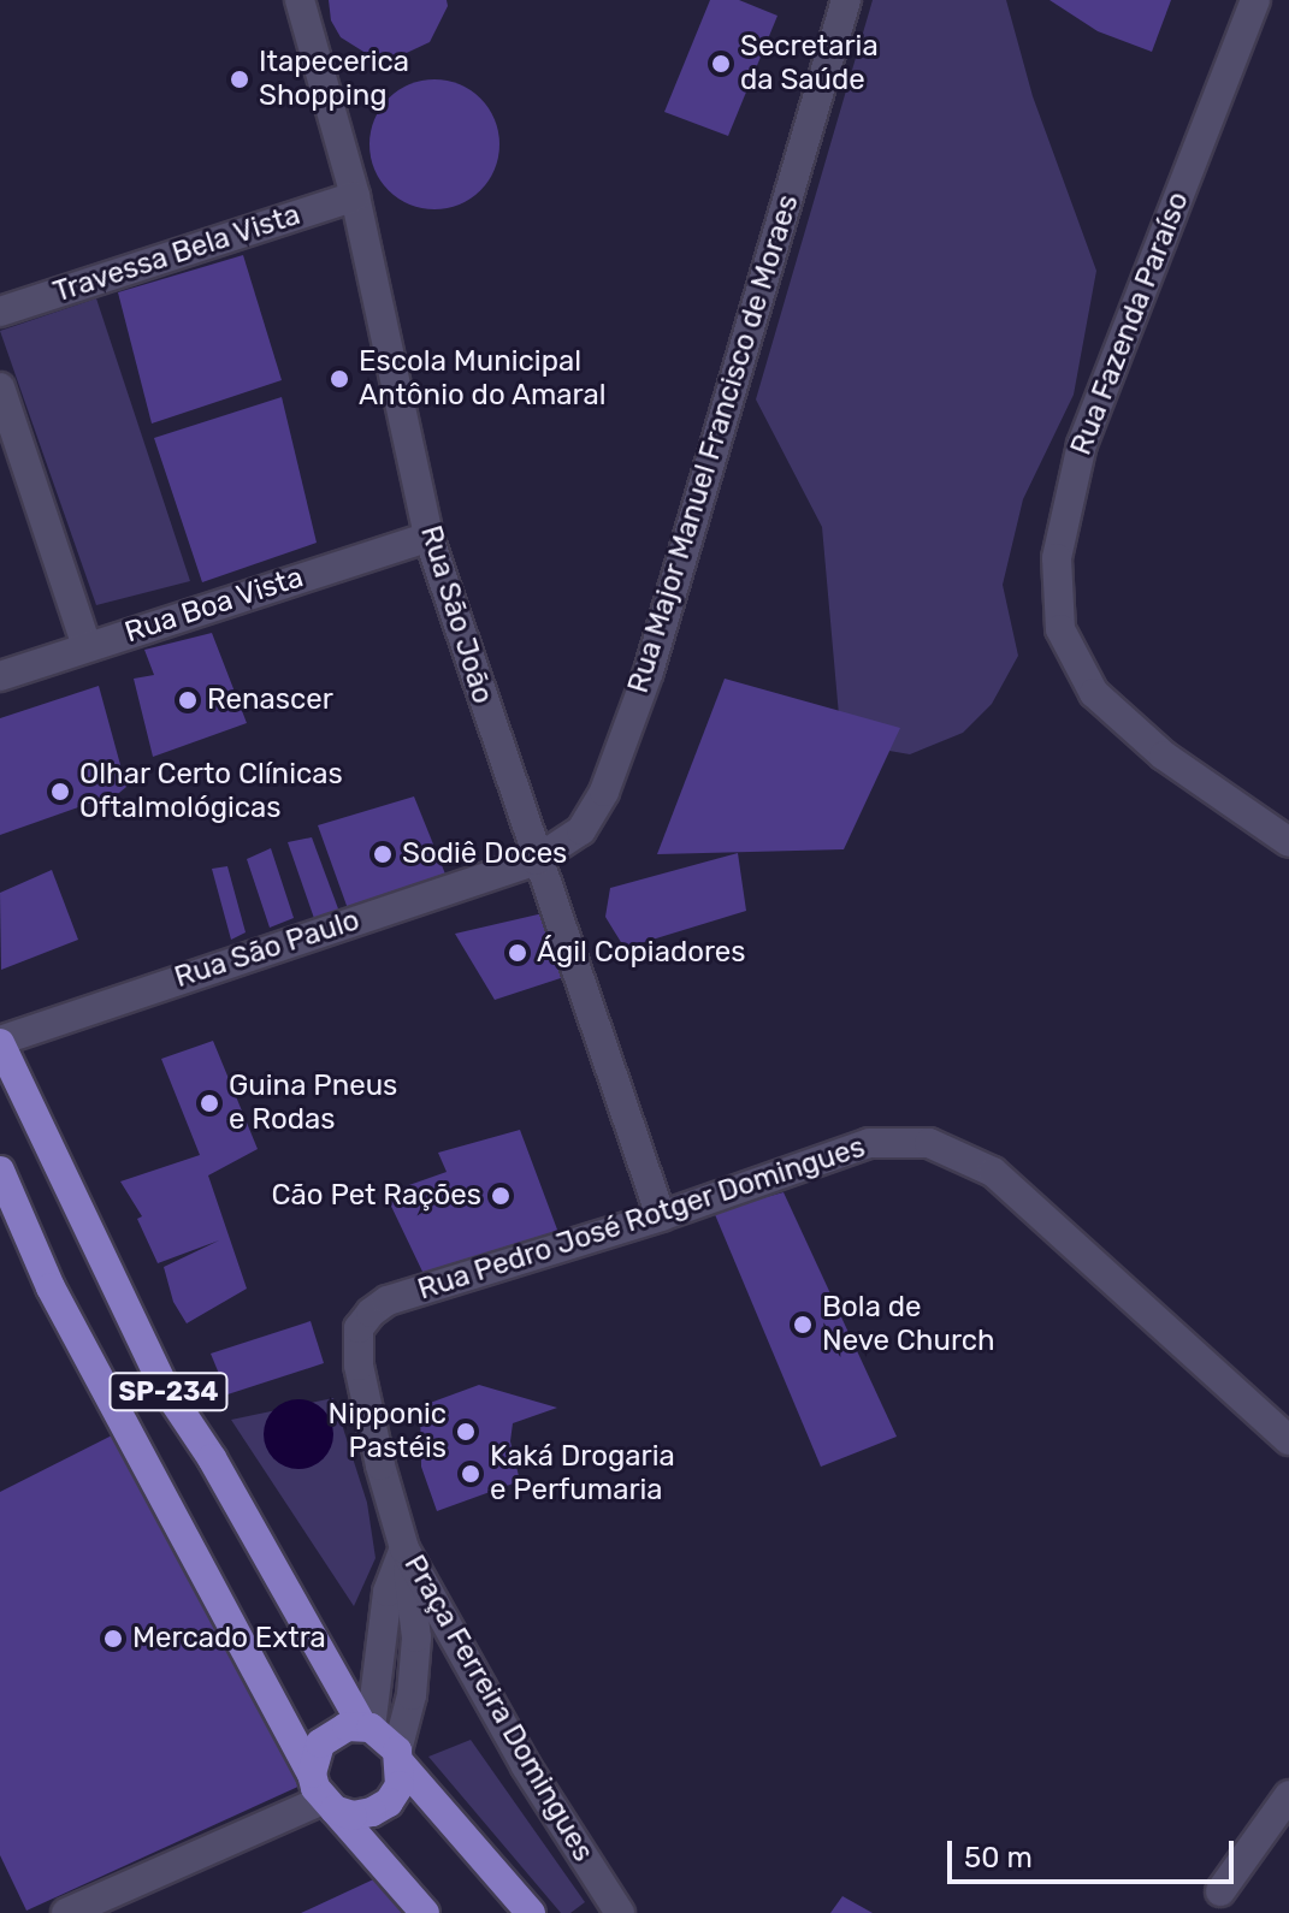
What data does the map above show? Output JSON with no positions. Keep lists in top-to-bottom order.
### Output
{
  "streets": {
    "main road": ["SP-234"],
    "street": [
      "Travessa Bela Vista",
      "Rua Fazenda Paraíso",
      "Rua Major Manuel Francisco de Moraes",
      "Rua Boa Vista",
      "Rua São João",
      "Rua São Paulo",
      "Rua Pedro José Rotger Domingues",
      "Praça Ferreira Domingues"
    ]
  },
  "crossings": [
    ["Travessa Bela Vista", "Rua São João"],
    ["Rua Major Manuel Francisco de Moraes", "Rua São João"],
    ["Rua Major Manuel Francisco de Moraes", "Rua São Paulo"],
    ["Rua Boa Vista", "Rua São João"],
    ["Rua São João", "Rua São Paulo"],
    ["Rua São João", "Rua Pedro José Rotger Domingues"],
    ["Rua São Paulo", "SP-234"],
    ["Rua Pedro José Rotger Domingues", "Praça Ferreira Domingues"]
  ],
  "places": [
    "Secretaria da Saúde",
    "Itapecerica Shopping",
    "Escola Municipal Antônio do Amaral",
    "Renascer",
    "Olhar Certo Clínicas Oftalmológicas",
    "Sodiê Doces",
    "Ágil Copiadores",
    "Guina Pneus e Rodas",
    "Cão Pet Rações",
    "Bola de Neve Church",
    "Nipponic Pastéis",
    "Kaká Drogaria e Perfumaria",
    "Mercado Extra"
  ],
  "scale_bar": "50 m"
}
